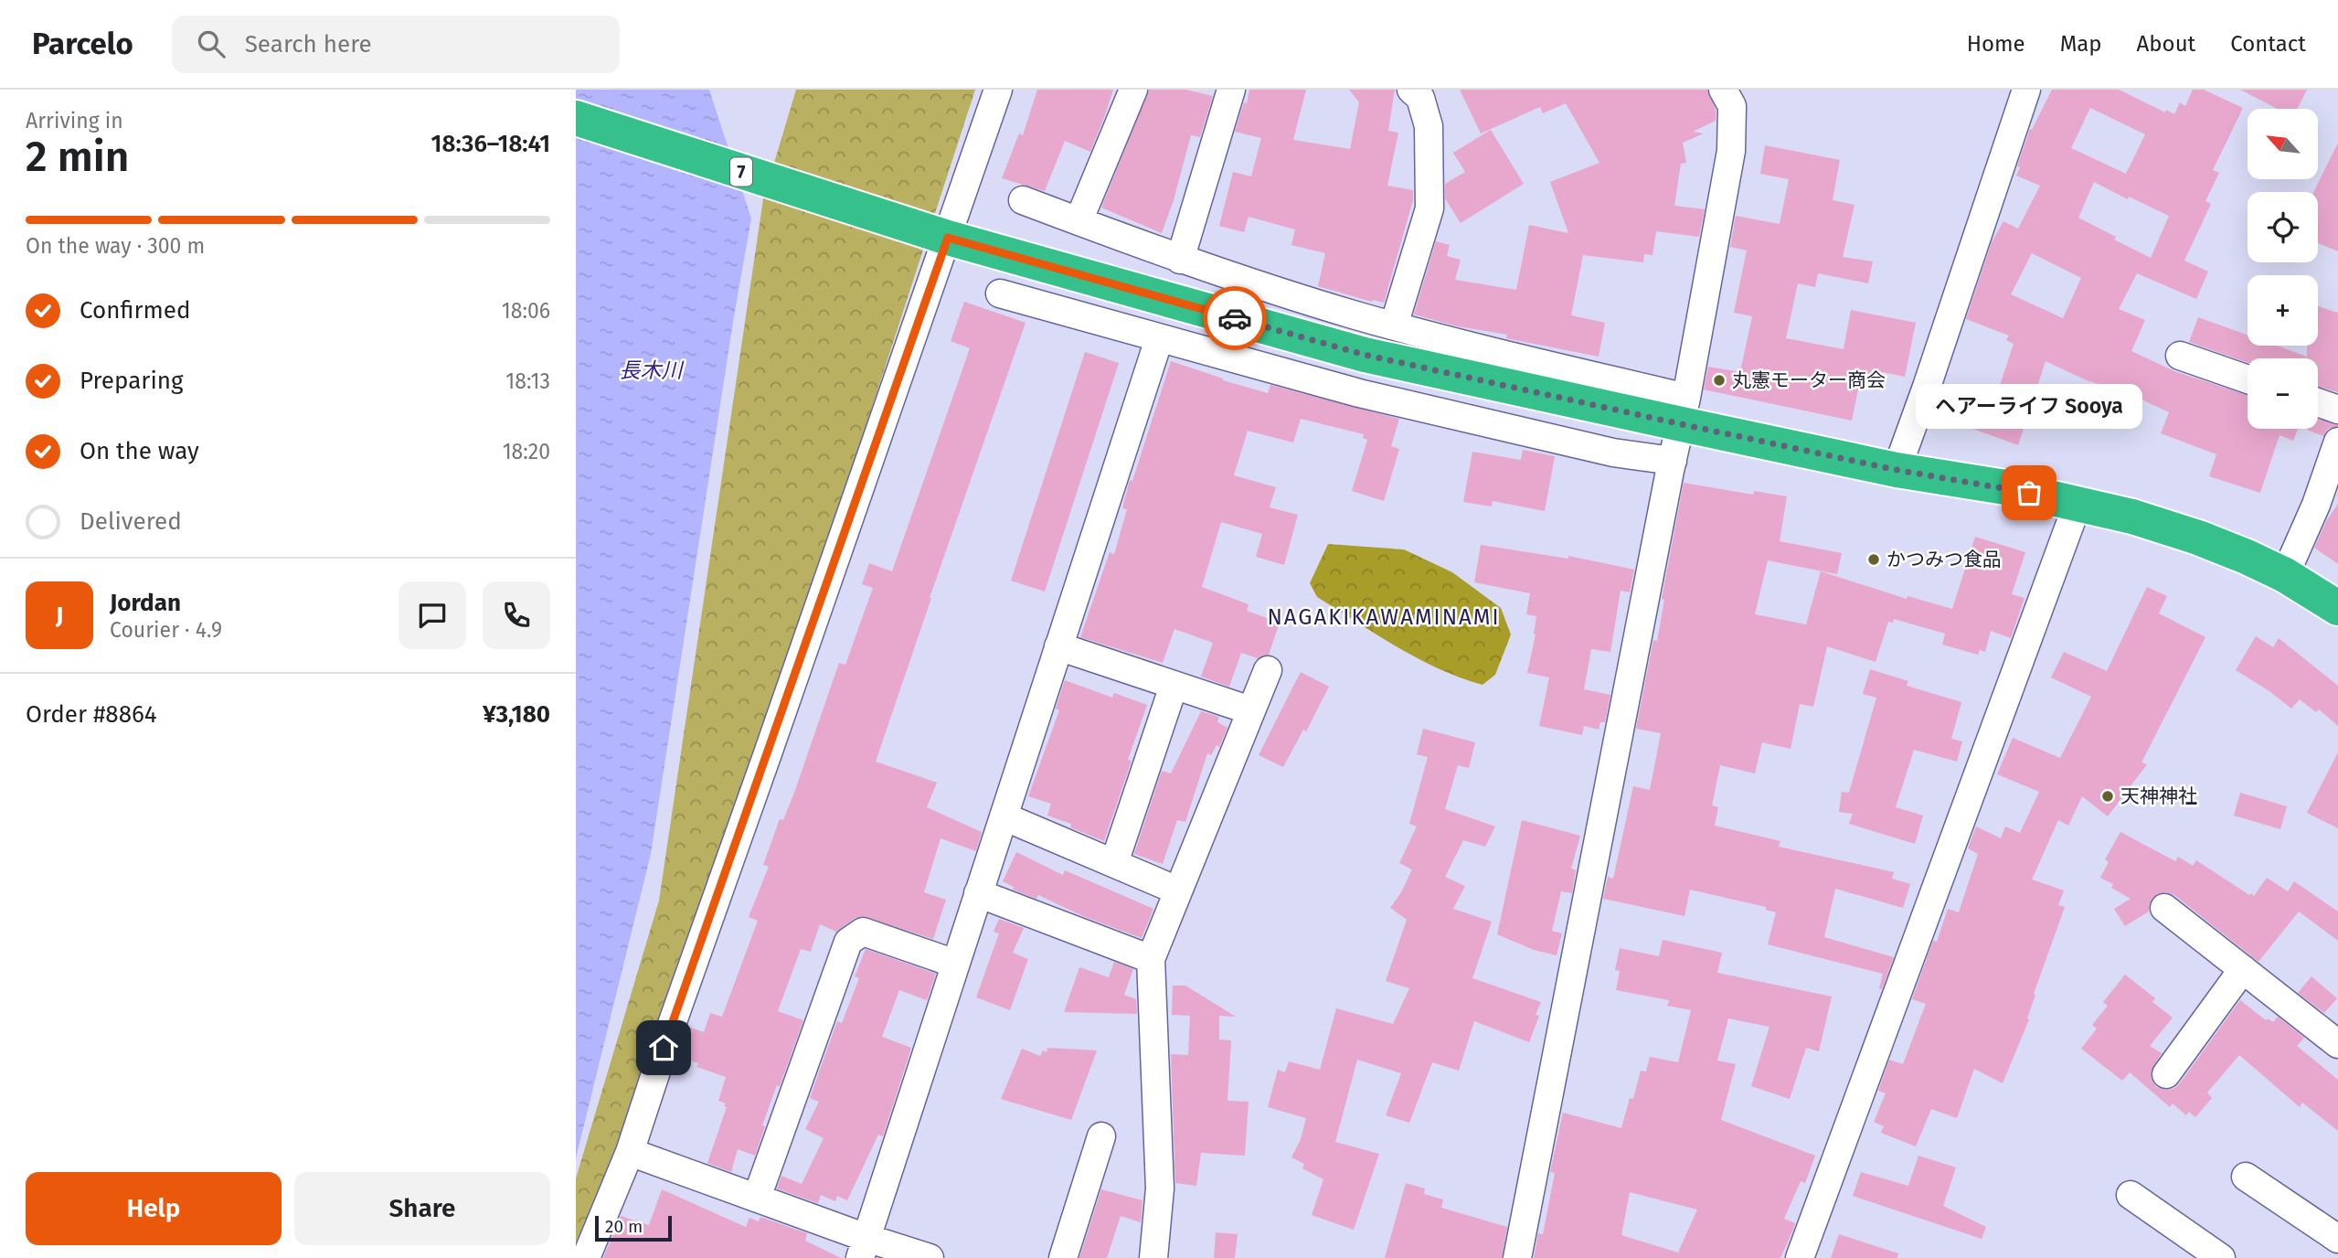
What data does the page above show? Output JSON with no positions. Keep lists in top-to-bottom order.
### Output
{
  "streets": {
    "highway": ["7"]
  },
  "districts": ["NAGAKIKAWAMINAMI"],
  "water": ["長木川"],
  "places": [
    "丸憲モーター商会",
    "ヘアーライフ Sooya",
    "かつみつ食品",
    "天神神社"
  ],
  "scale_bar": "20 m",
  "north": "top left",
  "page": {
    "header": "Parcelo",
    "search": "Search here",
    "nav": [
      "Home",
      "Map",
      "About",
      "Contact"
    ],
    "heading": ["2 min", "Arriving in", "18:36–18:41"],
    "panel": [
      "Jordan",
      "Courier · 4.9",
      "Order #8864",
      "¥3,180"
    ],
    "map_buttons": ["+", "−"],
    "bar": "On the way · 300 m",
    "list": [
      ["Confirmed", "18:06"],
      ["Preparing", "18:13"],
      ["On the way", "18:20"],
      "Delivered"
    ],
    "bubble": "ヘアーライフ Sooya",
    "round": "J",
    "buttons": ["Help", "Share"],
    "scale": "20 m"
  }
}
